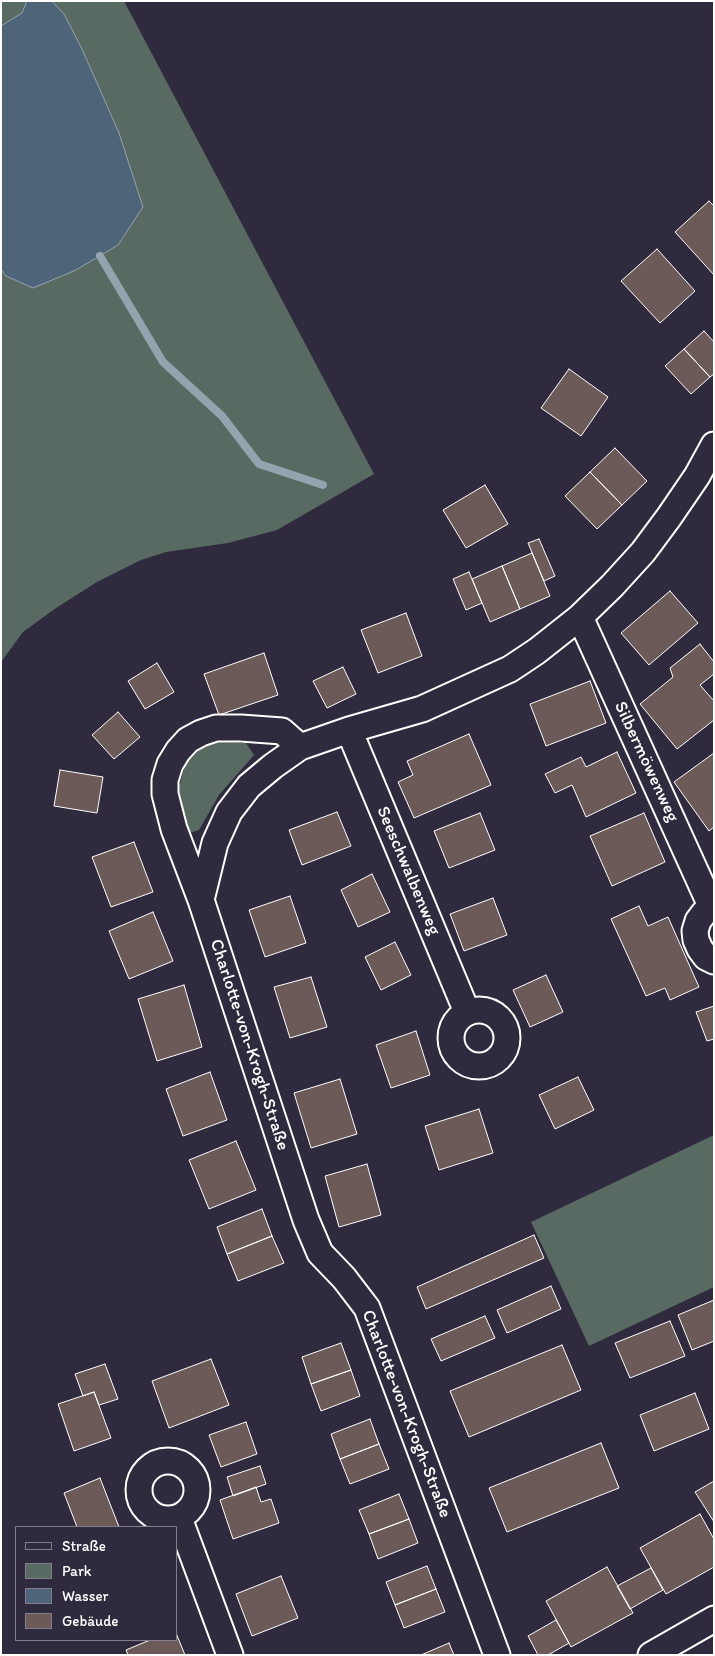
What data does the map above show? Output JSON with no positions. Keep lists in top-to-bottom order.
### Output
{
  "streets": {
    "street": ["Silbermöwenweg", "Seeschwalbenweg", "Charlotte-von-Krogh-Straße"]
  },
  "legend": [
    "Straße",
    "Park",
    "Wasser",
    "Gebäude"
  ]
}
